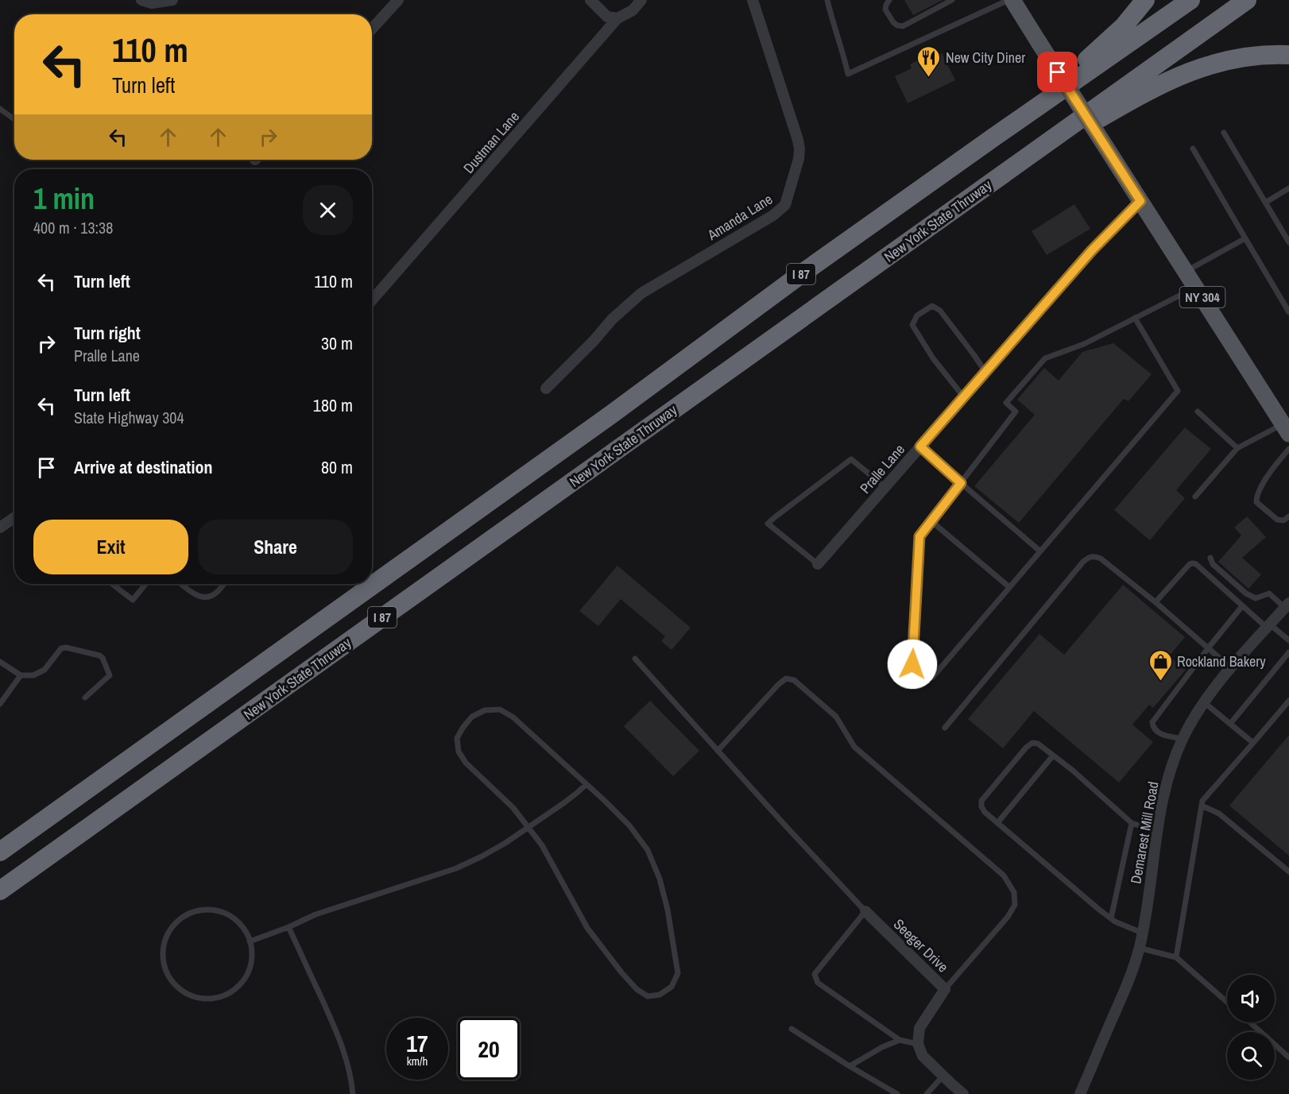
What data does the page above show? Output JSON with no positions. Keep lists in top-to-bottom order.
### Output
{
  "streets": {
    "highway": ["New York State Thruway", "I 87"],
    "main road": ["NY 304"],
    "street": [
      "Dustman Lane",
      "Amanda Lane",
      "Pralle Lane",
      "Demarest Mill Road",
      "Seeger Drive"
    ]
  },
  "crossings": [
    ["NY 304", "Pralle Lane"]
  ],
  "places": {
    "restaurant": ["New City Diner"],
    "shop": ["Rockland Bakery"]
  },
  "page": {
    "turn": ["110 m", "Turn left"],
    "heading": ["1 min", "400 m · 13:38"],
    "list": [
      {
        "name": "Turn left",
        "value": "110 m"
      },
      {
        "name": "Turn right",
        "note": "Pralle Lane",
        "value": "30 m"
      },
      {
        "name": "Turn left",
        "note": "State Highway 304",
        "value": "180 m"
      },
      {
        "name": "Arrive at destination",
        "value": "80 m"
      }
    ],
    "buttons": ["Exit", "Share"],
    "speed": "17 km/h",
    "limit": "20"
  }
}
